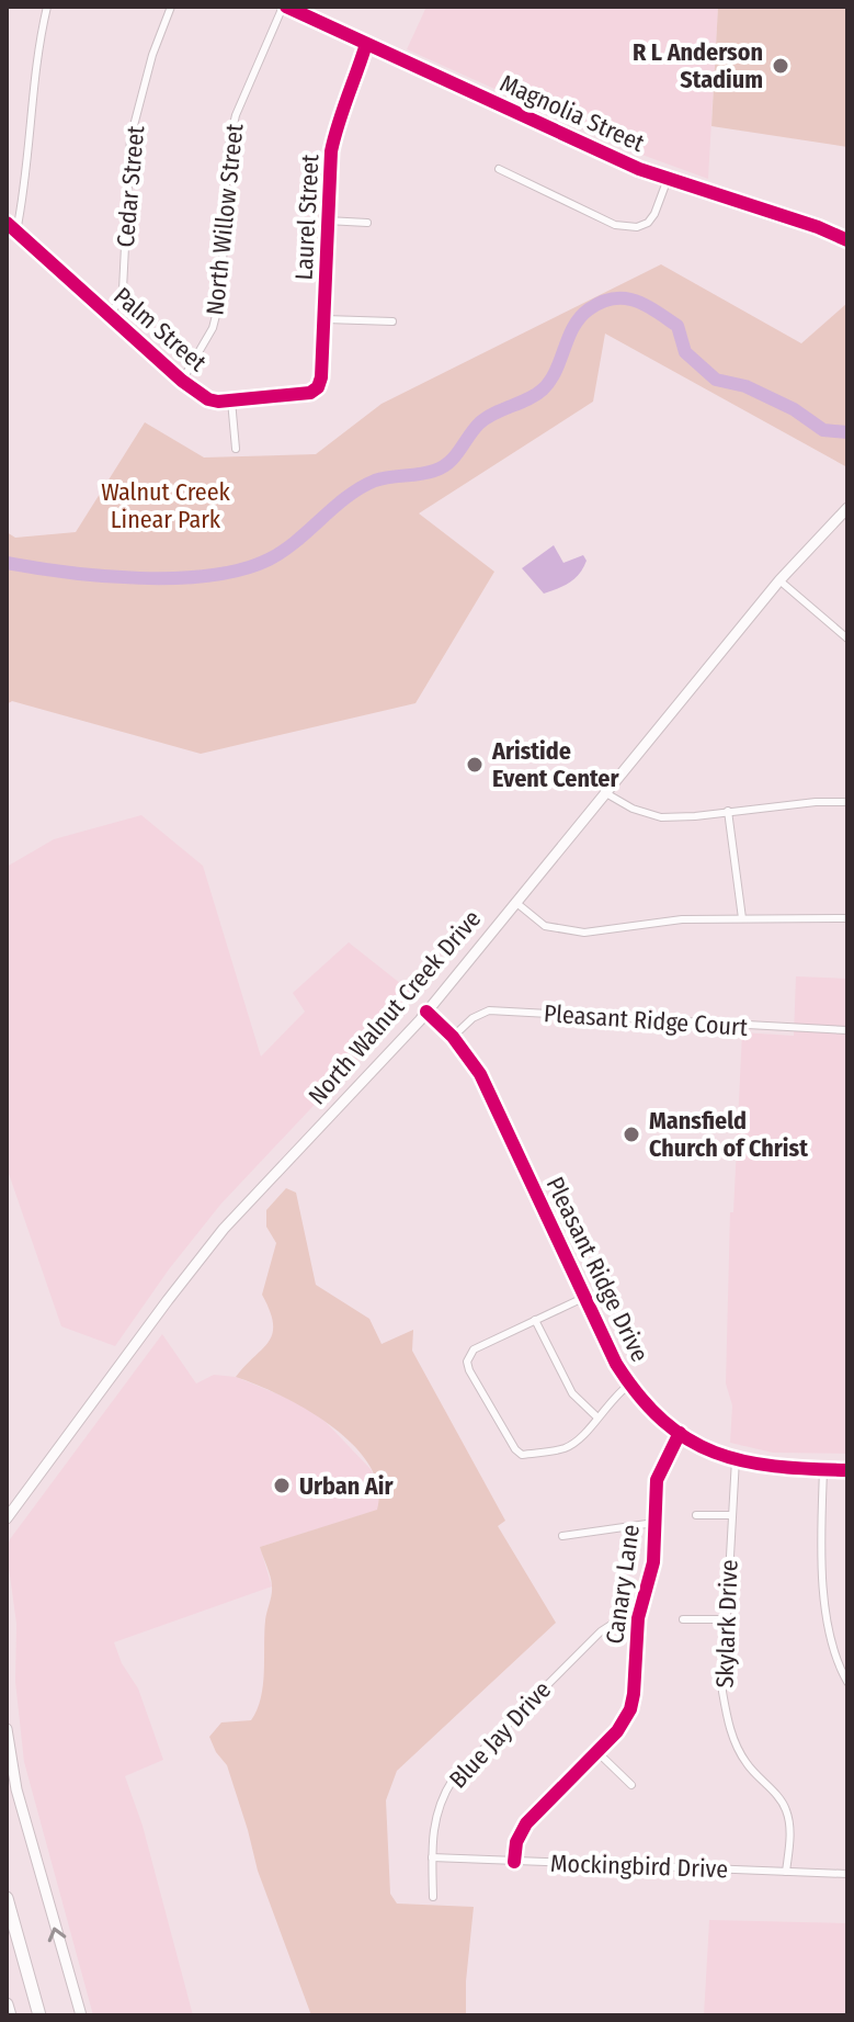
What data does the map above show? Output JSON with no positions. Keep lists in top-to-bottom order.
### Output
{
  "streets": {
    "main road": ["North Walnut Creek Drive"],
    "street": [
      "Magnolia Street",
      "Cedar Street",
      "Laurel Street",
      "North Willow Street",
      "Palm Street",
      "Pleasant Ridge Court",
      "Pleasant Ridge Drive",
      "Canary Lane",
      "Skylark Drive",
      "Blue Jay Drive",
      "Mockingbird Drive"
    ]
  },
  "crossings": [
    ["Magnolia Street", "Laurel Street"],
    ["Magnolia Street", "North Willow Street"],
    ["Cedar Street", "Palm Street"],
    ["Laurel Street", "Palm Street"],
    ["North Willow Street", "Palm Street"],
    ["North Walnut Creek Drive", "Pleasant Ridge Drive"],
    ["Pleasant Ridge Court", "Pleasant Ridge Drive"],
    ["Pleasant Ridge Drive", "Canary Lane"],
    ["Pleasant Ridge Drive", "Skylark Drive"],
    ["Canary Lane", "Blue Jay Drive"],
    ["Canary Lane", "Mockingbird Drive"],
    ["Skylark Drive", "Mockingbird Drive"],
    ["Blue Jay Drive", "Mockingbird Drive"]
  ],
  "parks": ["Walnut Creek Linear Park"],
  "places": [
    "R L Anderson Stadium",
    "Aristide Event Center",
    "Mansfield Church of Christ",
    "Urban Air"
  ]
}
